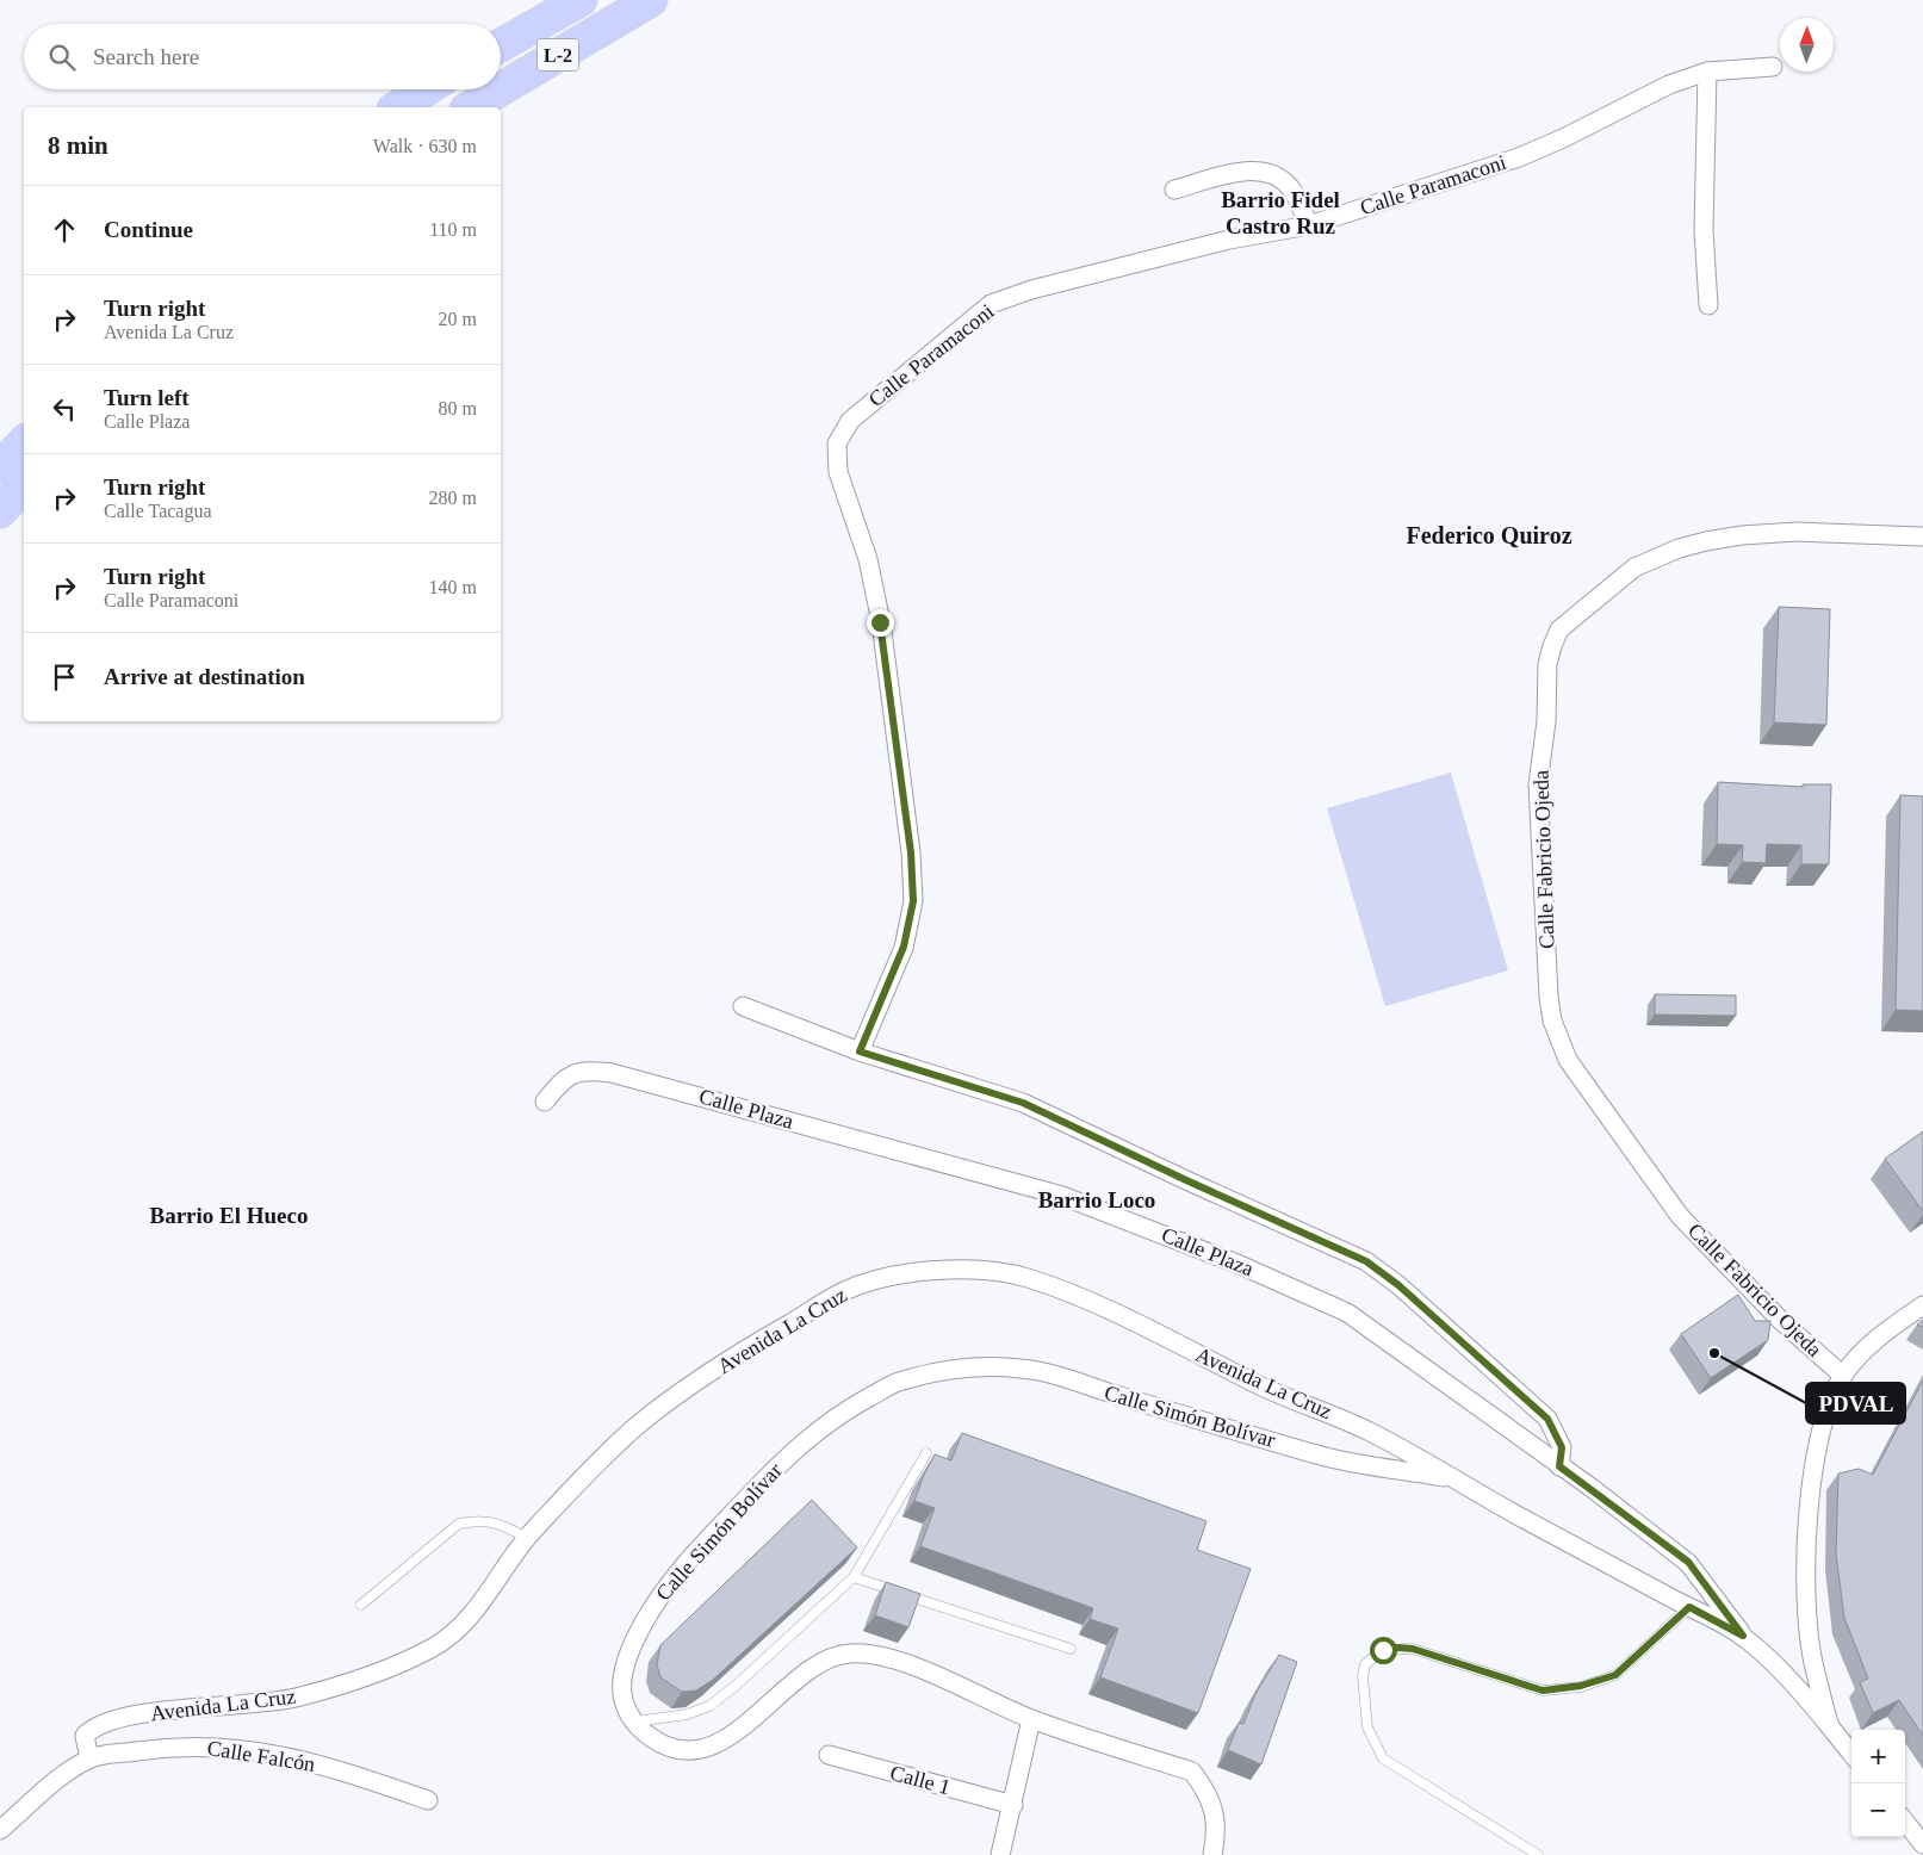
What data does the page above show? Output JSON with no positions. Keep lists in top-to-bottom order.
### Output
{
  "streets": {
    "highway": ["L-2"],
    "street": [
      "Calle Paramaconi",
      "Calle Fabricio Ojeda",
      "Calle Plaza",
      "Avenida La Cruz",
      "Calle Simón Bolívar",
      "Calle Falcón",
      "Calle 1"
    ]
  },
  "crossings": [
    ["Calle Plaza", "Avenida La Cruz"],
    ["Avenida La Cruz", "Calle Simón Bolívar"],
    ["Avenida La Cruz", "Calle Falcón"]
  ],
  "districts": [
    "Barrio Fidel Castro Ruz",
    "Federico Quiroz",
    "Barrio Loco",
    "Barrio El Hueco"
  ],
  "places": ["PDVAL"],
  "north": "top",
  "page": {
    "search": "Search here",
    "heading": ["8 min", "Walk · 630 m"],
    "list": [
      ["Continue", "110 m"],
      ["Turn right", "Avenida La Cruz", "20 m"],
      ["Turn left", "Calle Plaza", "80 m"],
      ["Turn right", "Calle Tacagua", "280 m"],
      ["Turn right", "Calle Paramaconi", "140 m"],
      "Arrive at destination"
    ],
    "map_buttons": ["+", "−"]
  }
}
